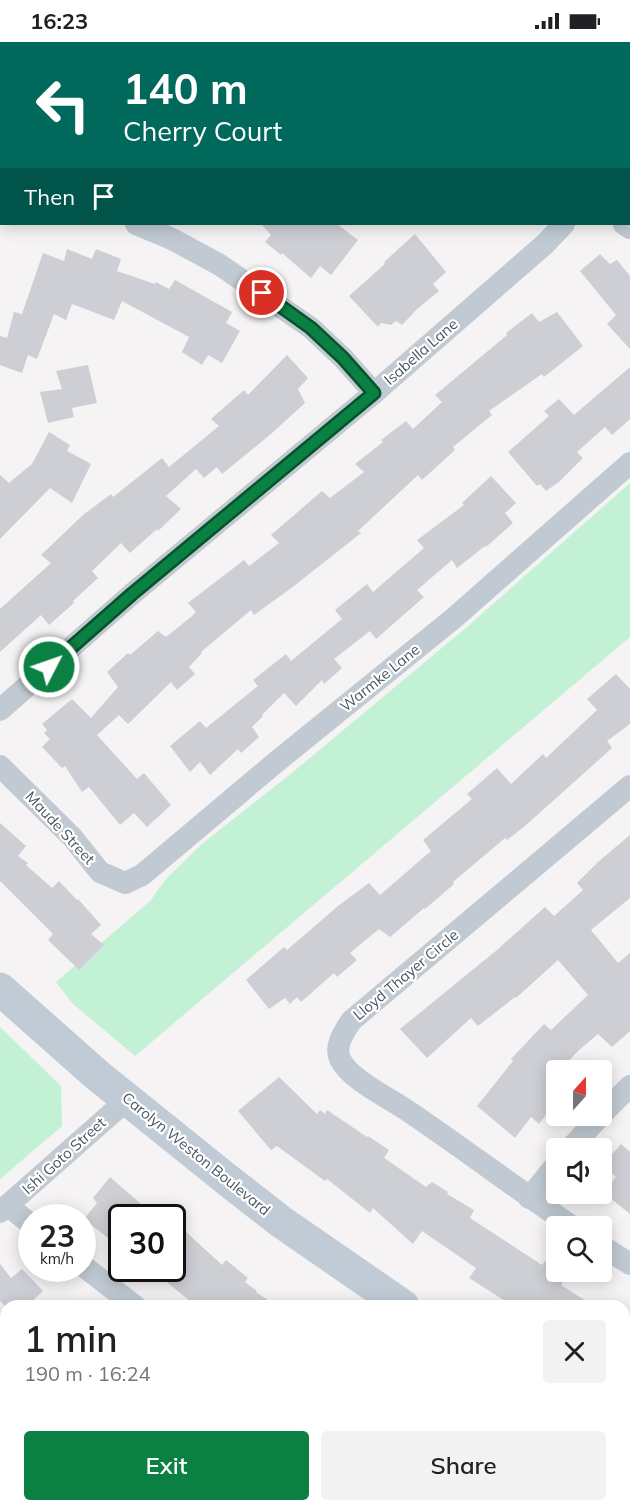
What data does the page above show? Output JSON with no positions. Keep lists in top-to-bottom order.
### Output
{
  "streets": {
    "street": [
      "Isabella Lane",
      "Warmke Lane",
      "Maude Street",
      "Lloyd Thayer Circle",
      "Carolyn Weston Boulevard",
      "Ishi Goto Street"
    ]
  },
  "crossings": [
    ["Warmke Lane", "Maude Street"],
    ["Carolyn Weston Boulevard", "Ishi Goto Street"]
  ],
  "north": "top",
  "page": {
    "status": "16:23",
    "turn": ["140 m", "Cherry Court"],
    "then": "Then",
    "speed": "23 km/h",
    "limit": "30",
    "heading": ["1 min", "190 m · 16:24"],
    "buttons": ["Exit", "Share"]
  }
}
